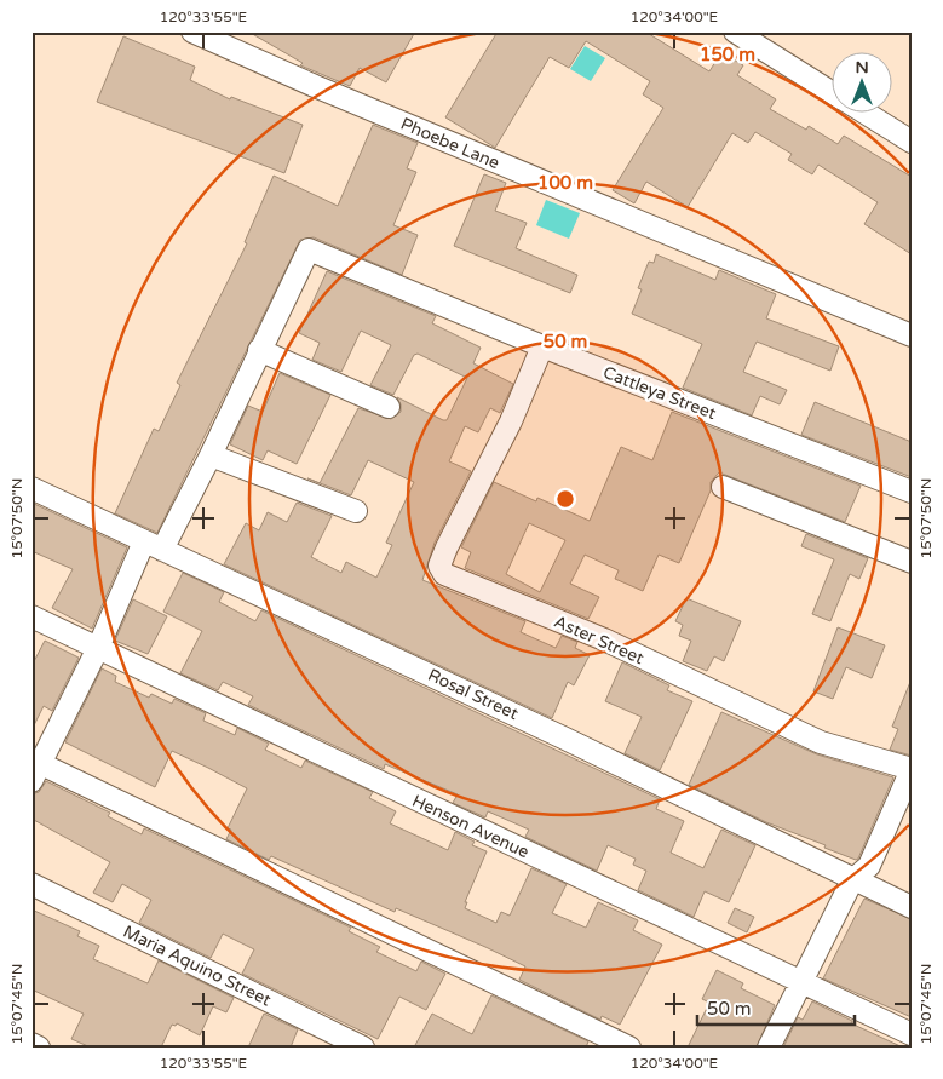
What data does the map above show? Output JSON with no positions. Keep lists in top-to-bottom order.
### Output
{
  "streets": {
    "street": [
      "Phoebe Lane",
      "Cattleya Street",
      "Aster Street",
      "Rosal Street",
      "Henson Avenue",
      "Maria Aquino Street"
    ]
  },
  "crossings": [
    ["Cattleya Street", "Aster Street"]
  ],
  "scale_bar": "50 m",
  "north": "top",
  "coordinates": [
    "120°33'55\"E",
    "120°34'00\"E",
    "15°07'50\"N",
    "15°07'45\"N"
  ],
  "rings": ["150 m", "100 m", "50 m"]
}
